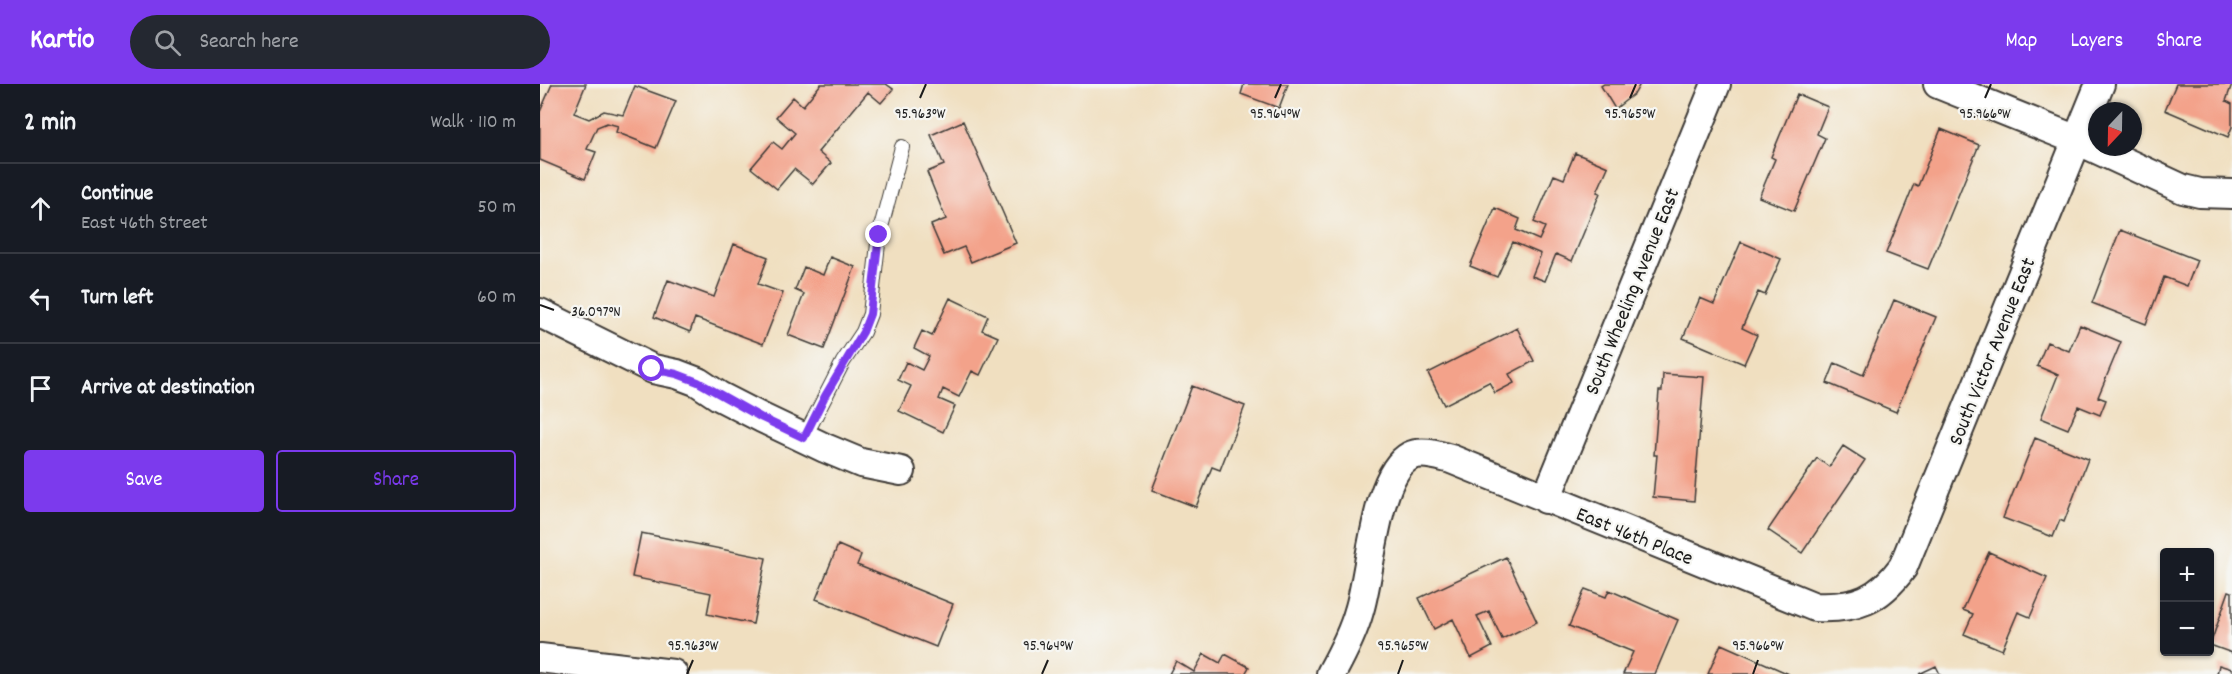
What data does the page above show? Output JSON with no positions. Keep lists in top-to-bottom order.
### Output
{
  "streets": {
    "street": ["South Wheeling Avenue East", "South Victor Avenue East", "East 46th Place"]
  },
  "crossings": [
    ["South Wheeling Avenue East", "East 46th Place"],
    ["South Victor Avenue East", "East 46th Place"]
  ],
  "north": "bottom",
  "page": {
    "header": "Kartio",
    "search": "Search here",
    "nav": ["Map", "Layers", "Share"],
    "heading": ["2 min", "Walk · 110 m"],
    "list": [
      ["Continue", "East 46th Street", "50 m"],
      ["Turn left", "60 m"],
      "Arrive at destination"
    ],
    "buttons": ["Save", "Share"],
    "map_buttons": ["+", "−"]
  },
  "coordinates": [
    "95.964°W",
    "95.963°W",
    "95.965°W",
    "95.966°W",
    "36.097°N"
  ]
}
